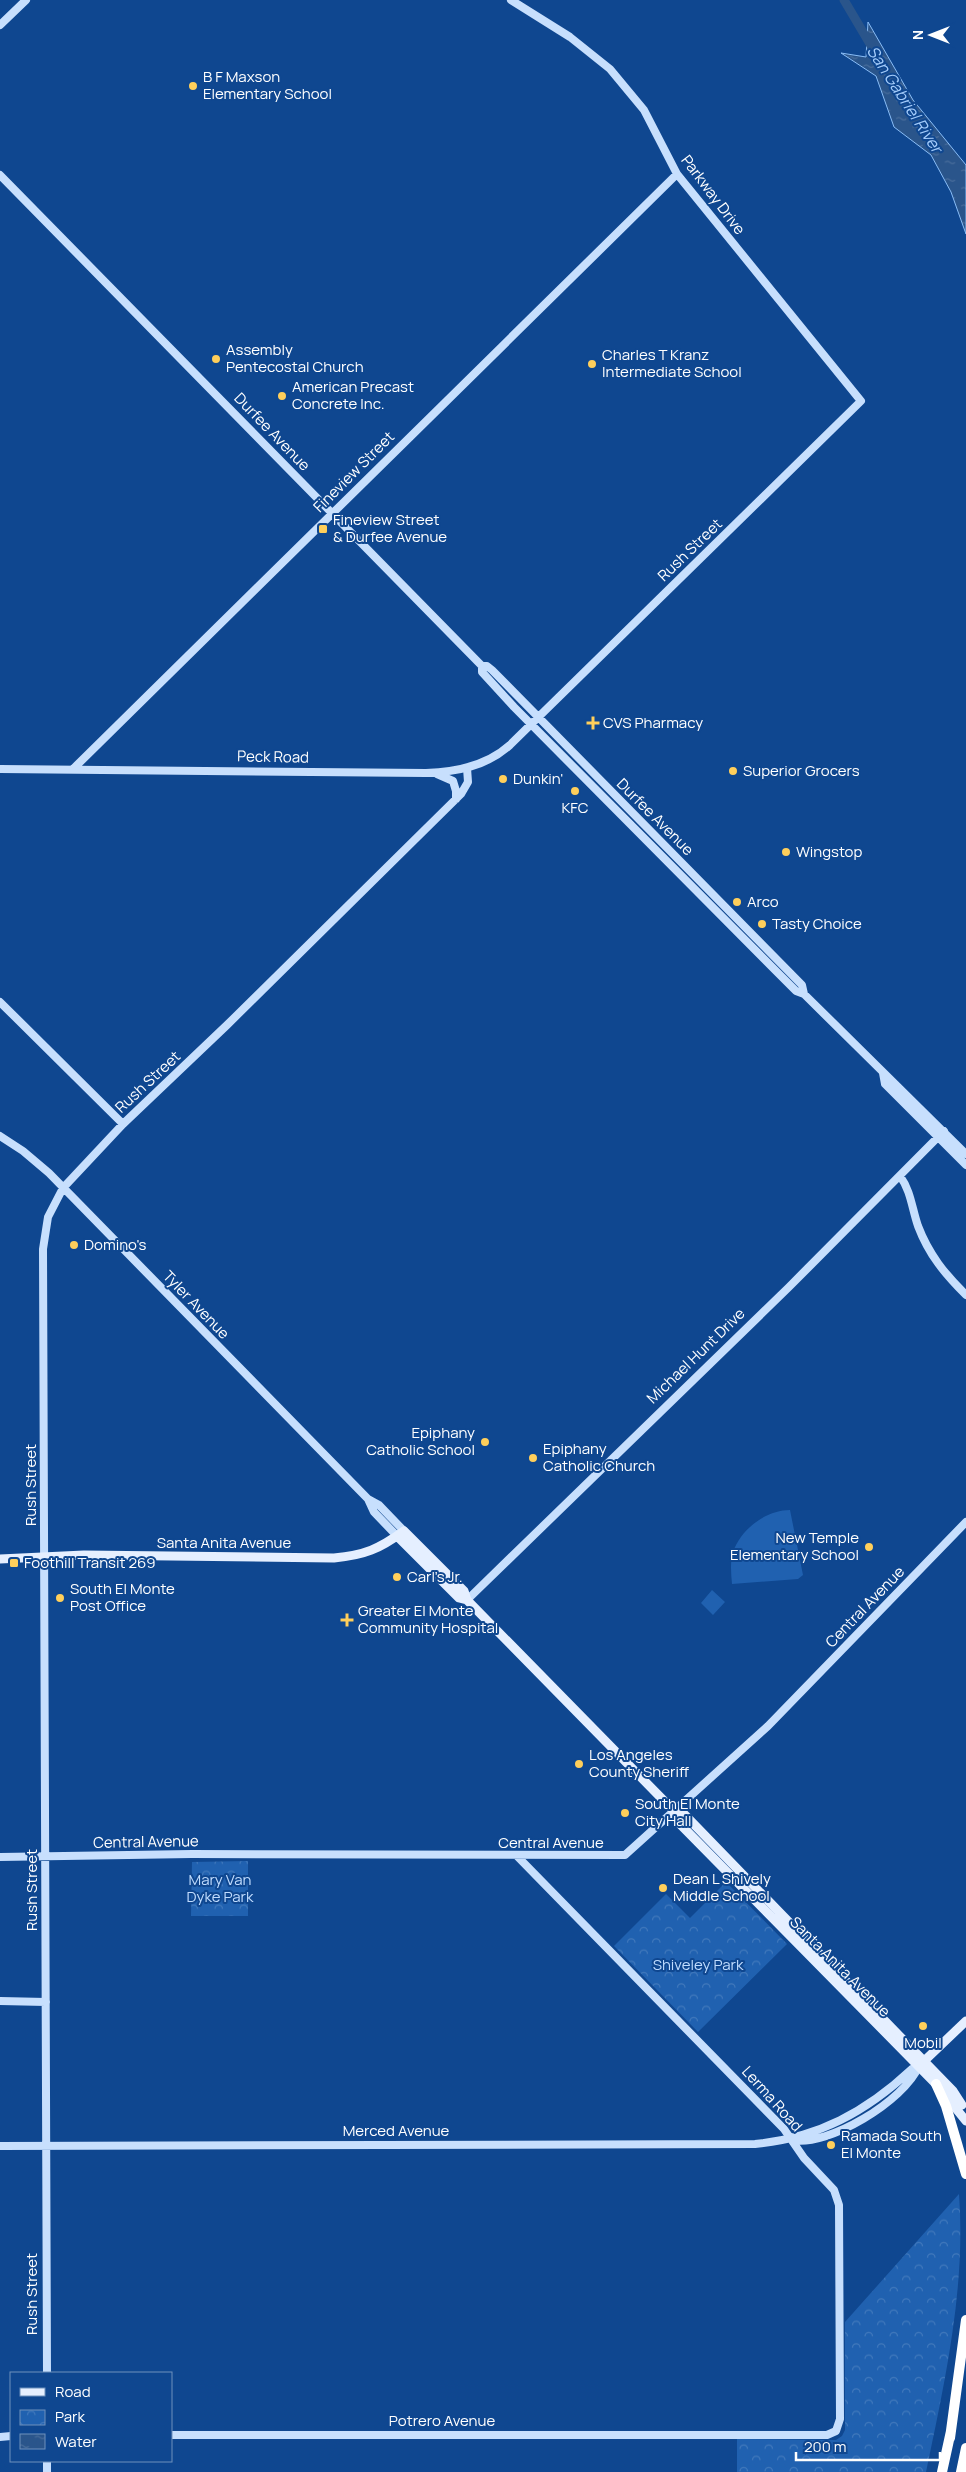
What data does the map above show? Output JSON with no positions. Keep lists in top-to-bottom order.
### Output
{
  "streets": {
    "main road": ["Santa Anita Avenue"],
    "street": [
      "Parkway Drive",
      "Durfee Avenue",
      "Fineview Street",
      "Rush Street",
      "Peck Road",
      "Tyler Avenue",
      "Michael Hunt Drive",
      "Central Avenue",
      "Lerma Road",
      "Merced Avenue",
      "Potrero Avenue"
    ]
  },
  "crossings": [
    ["Parkway Drive", "Fineview Street"],
    ["Parkway Drive", "Rush Street"],
    ["Durfee Avenue", "Fineview Street"],
    ["Durfee Avenue", "Rush Street"],
    ["Durfee Avenue", "Peck Road"],
    ["Durfee Avenue", "Michael Hunt Drive"],
    ["Fineview Street", "Peck Road"],
    ["Rush Street", "Peck Road"],
    ["Rush Street", "Tyler Avenue"],
    ["Rush Street", "Santa Anita Avenue"],
    ["Rush Street", "Central Avenue"],
    ["Rush Street", "Merced Avenue"],
    ["Tyler Avenue", "Santa Anita Avenue"],
    ["Michael Hunt Drive", "Santa Anita Avenue"],
    ["Santa Anita Avenue", "Central Avenue"],
    ["Santa Anita Avenue", "Merced Avenue"],
    ["Central Avenue", "Lerma Road"],
    ["Lerma Road", "Merced Avenue"],
    ["Lerma Road", "Potrero Avenue"]
  ],
  "water": ["San Gabriel River"],
  "parks": ["Mary Van Dyke Park", "Shiveley Park"],
  "places": {
    "other": [
      "B F Maxson Elementary School",
      "Assembly Pentecostal Church",
      "Charles T Kranz Intermediate School",
      "American Precast Concrete Inc.",
      "Superior Grocers",
      "Dunkin'",
      "KFC",
      "Wingstop",
      "Arco",
      "Tasty Choice",
      "Domino's",
      "Epiphany Catholic School",
      "Epiphany Catholic Church",
      "New Temple Elementary School",
      "Carl's Jr.",
      "South El Monte Post Office",
      "Los Angeles County Sheriff",
      "South El Monte City Hall",
      "Dean L Shively Middle School",
      "Mobil",
      "Ramada South El Monte"
    ],
    "transit": ["Fineview Street & Durfee Avenue", "Foothill Transit 269"],
    "health": ["CVS Pharmacy", "Greater El Monte Community Hospital"]
  },
  "legend": ["Road", "Park", "Water"],
  "scale_bar": "200 m",
  "north": "left"
}
